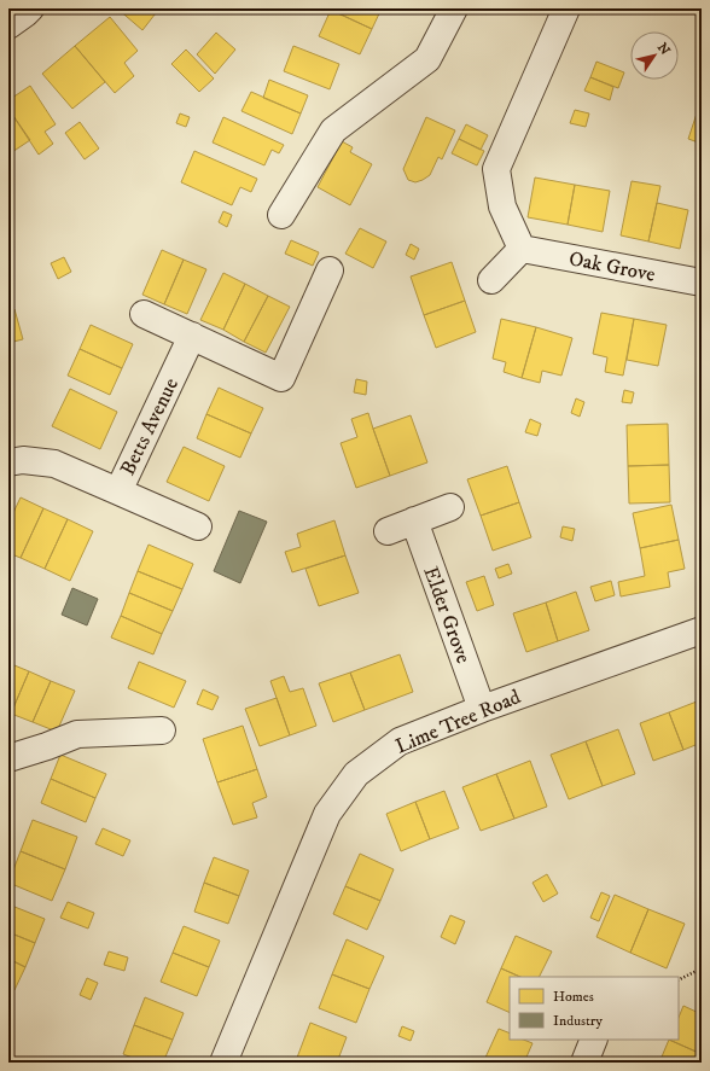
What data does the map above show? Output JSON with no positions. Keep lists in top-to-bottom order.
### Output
{
  "streets": {
    "street": [
      "Oak Grove",
      "Betts Avenue",
      "Elder Grove",
      "Lime Tree Road"
    ]
  },
  "crossings": [
    ["Elder Grove", "Lime Tree Road"]
  ],
  "legend": ["Homes", "Industry"],
  "north": "top right"
}
